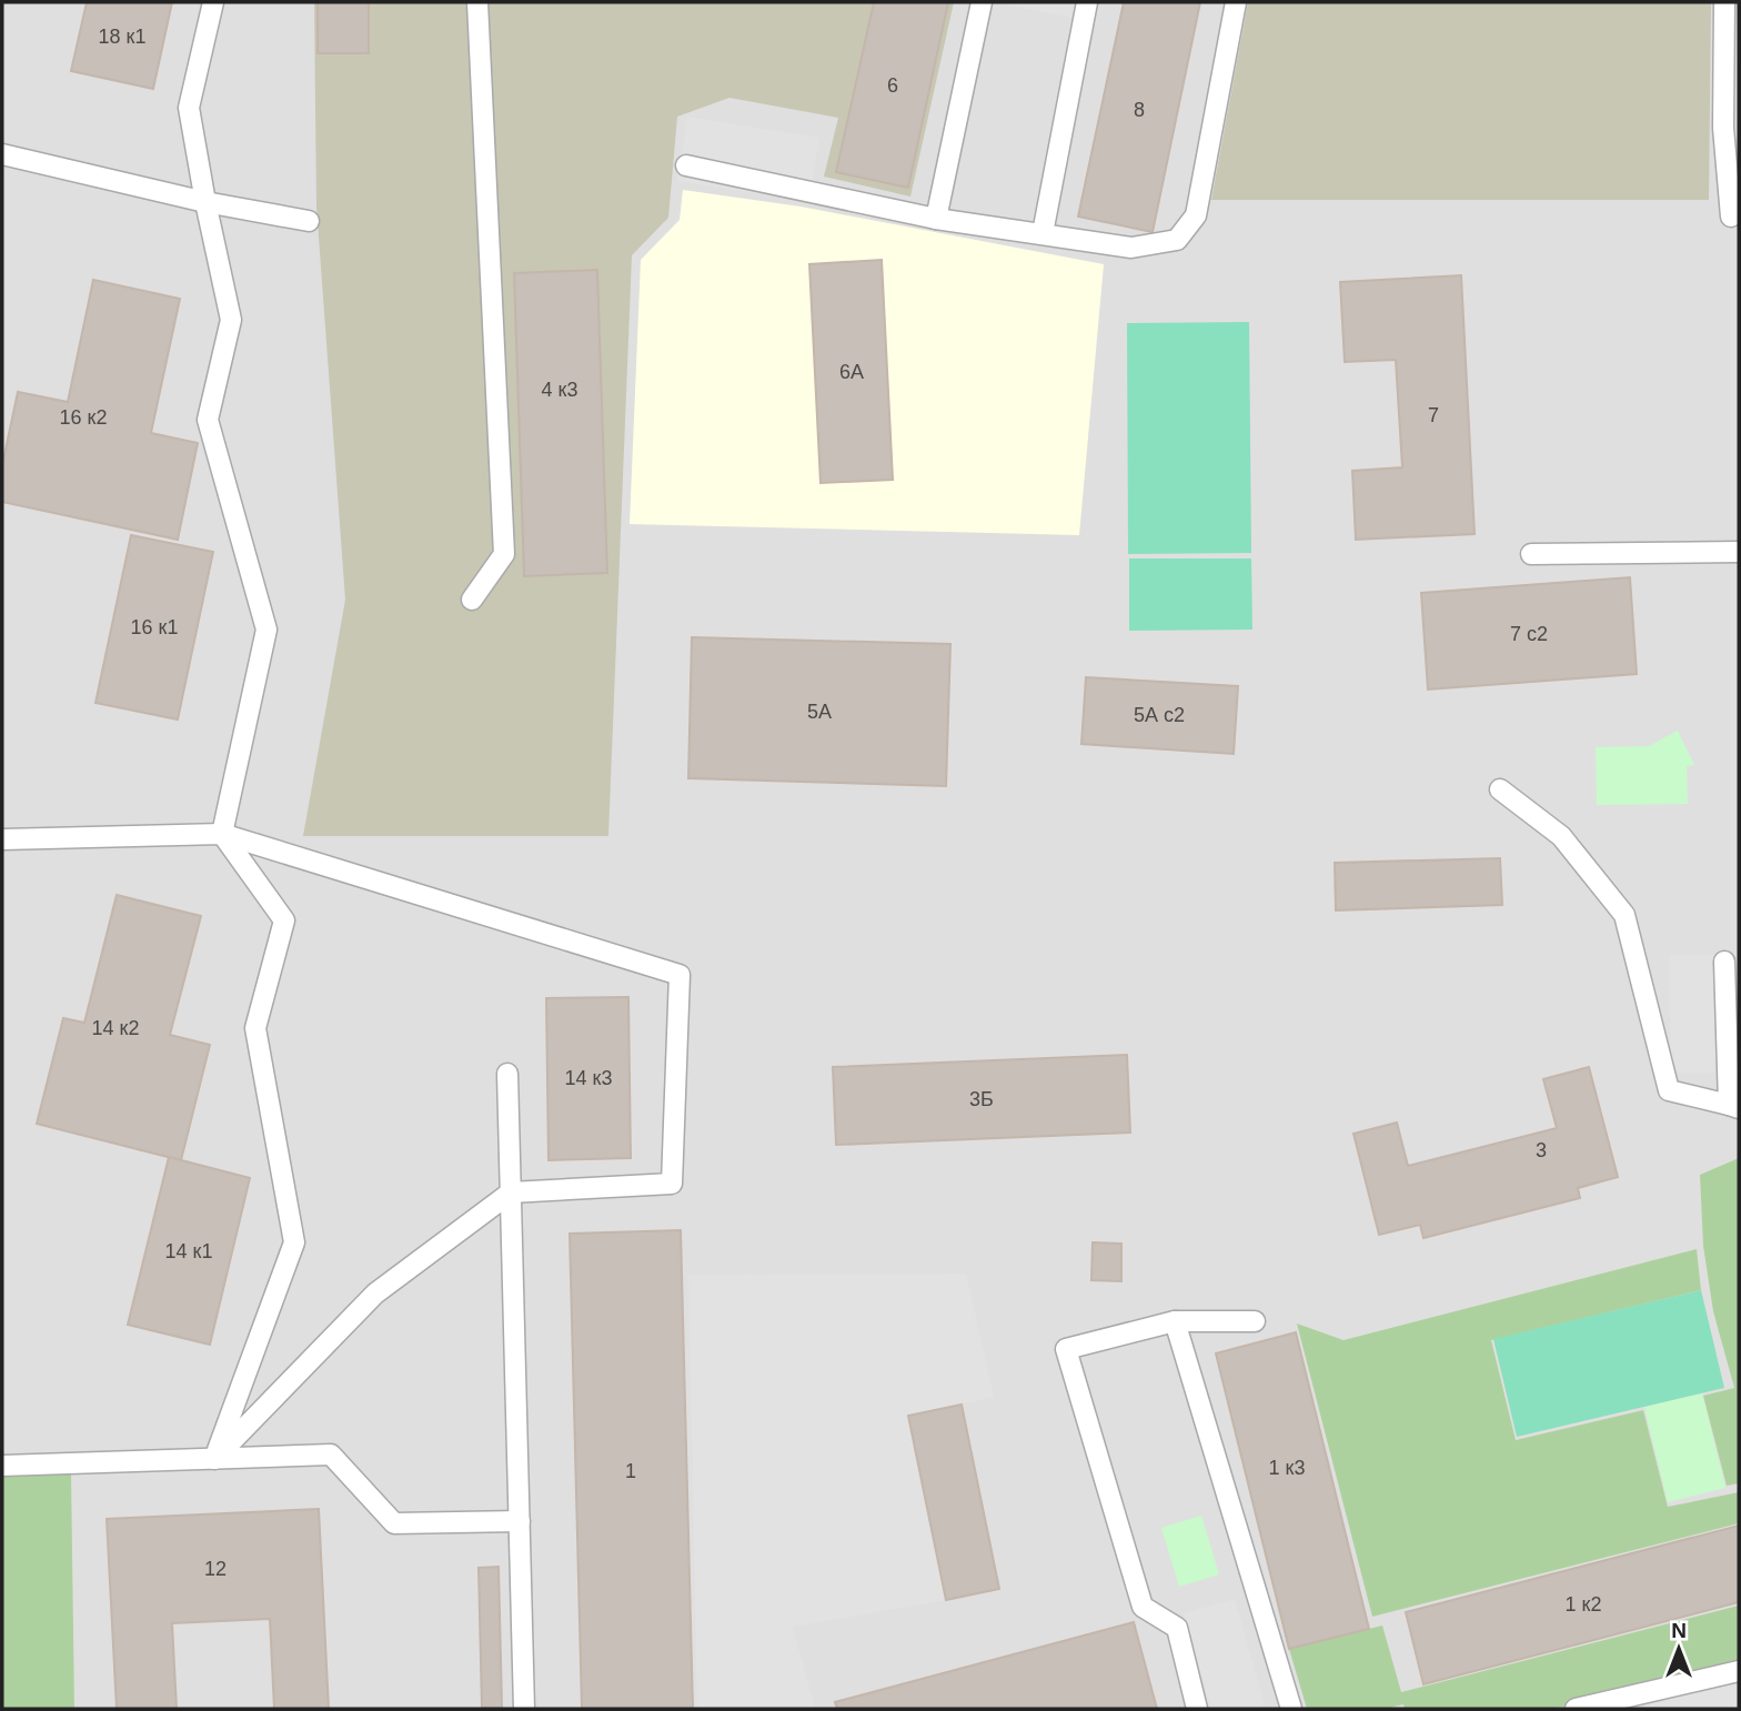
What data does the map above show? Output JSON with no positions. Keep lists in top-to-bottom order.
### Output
{
  "house_numbers": [
    "18 к1",
    "6",
    "8",
    "6А",
    "4 к3",
    "7",
    "16 к2",
    "16 к1",
    "7 с2",
    "5А",
    "5А с2",
    "14 к2",
    "14 к3",
    "3Б",
    "3",
    "14 к1",
    "1 к3",
    "1",
    "12",
    "1 к2"
  ],
  "north": "top"
}
